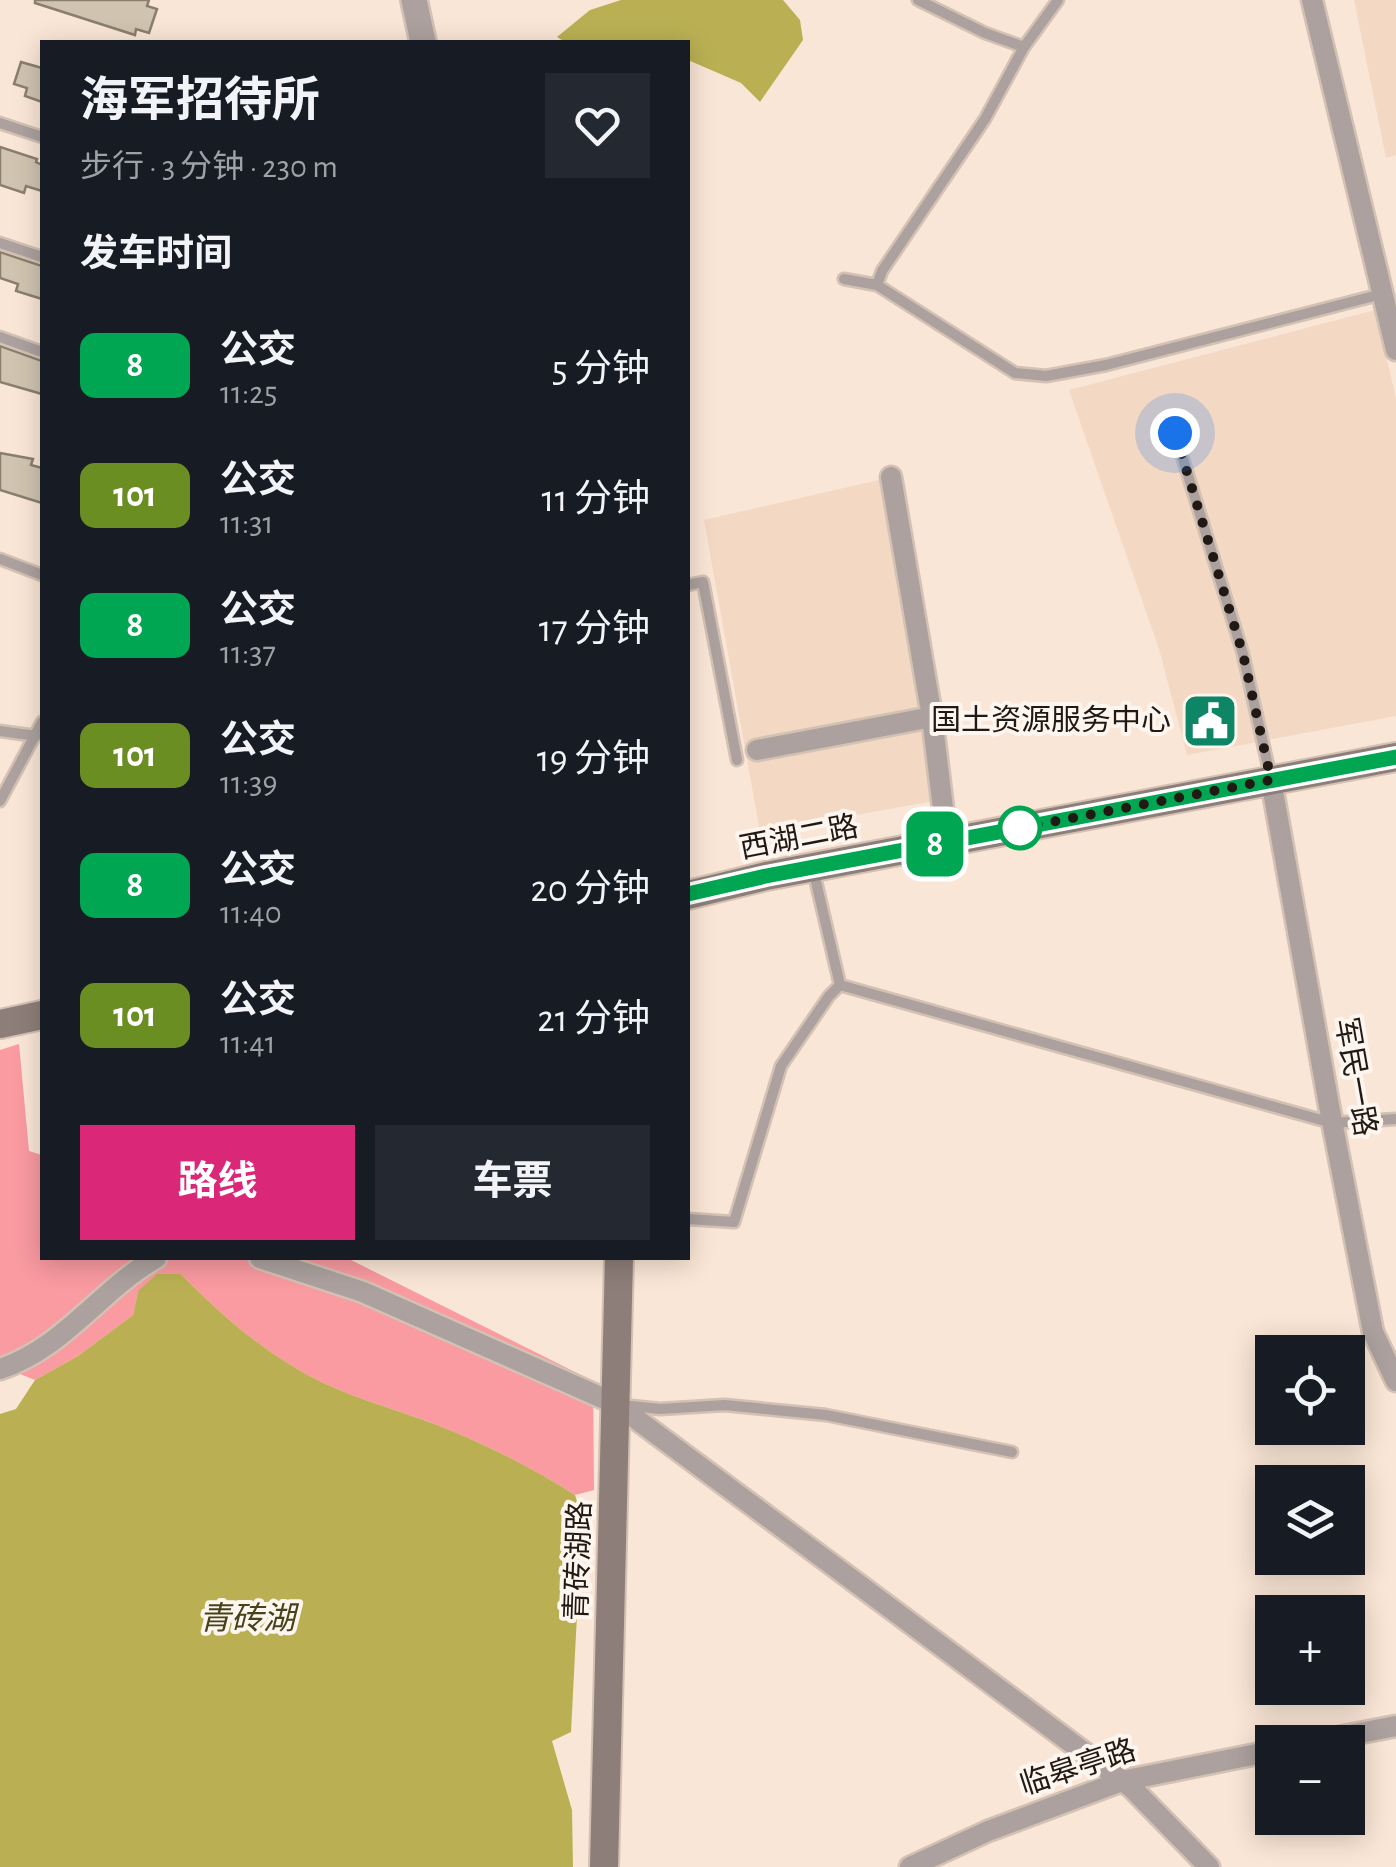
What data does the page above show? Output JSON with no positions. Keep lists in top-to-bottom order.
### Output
{
  "streets": {
    "main road": ["西湖二路", "青砖湖路"],
    "street": ["军民一路", "临皋亭路"]
  },
  "crossings": [
    ["西湖二路", "军民一路"]
  ],
  "water": ["青砖湖"],
  "places": {
    "public building": ["国土资源服务中心"]
  },
  "lines": ["bus line 8"],
  "page": {
    "on_map": "8",
    "heading": [
      ["海军招待所", "步行 · 3 分钟 · 230 m"],
      "发车时间"
    ],
    "list": [
      {
        "mark": "8",
        "name": "公交",
        "note": "11:25",
        "value": "5 分钟"
      },
      {
        "mark": "101",
        "name": "公交",
        "note": "11:31",
        "value": "11 分钟"
      },
      {
        "mark": "8",
        "name": "公交",
        "note": "11:37",
        "value": "17 分钟"
      },
      {
        "mark": "101",
        "name": "公交",
        "note": "11:39",
        "value": "19 分钟"
      },
      {
        "mark": "8",
        "name": "公交",
        "note": "11:40",
        "value": "20 分钟"
      },
      {
        "mark": "101",
        "name": "公交",
        "note": "11:41",
        "value": "21 分钟"
      }
    ],
    "buttons": ["路线", "车票"],
    "map_buttons": ["+", "−"]
  }
}
